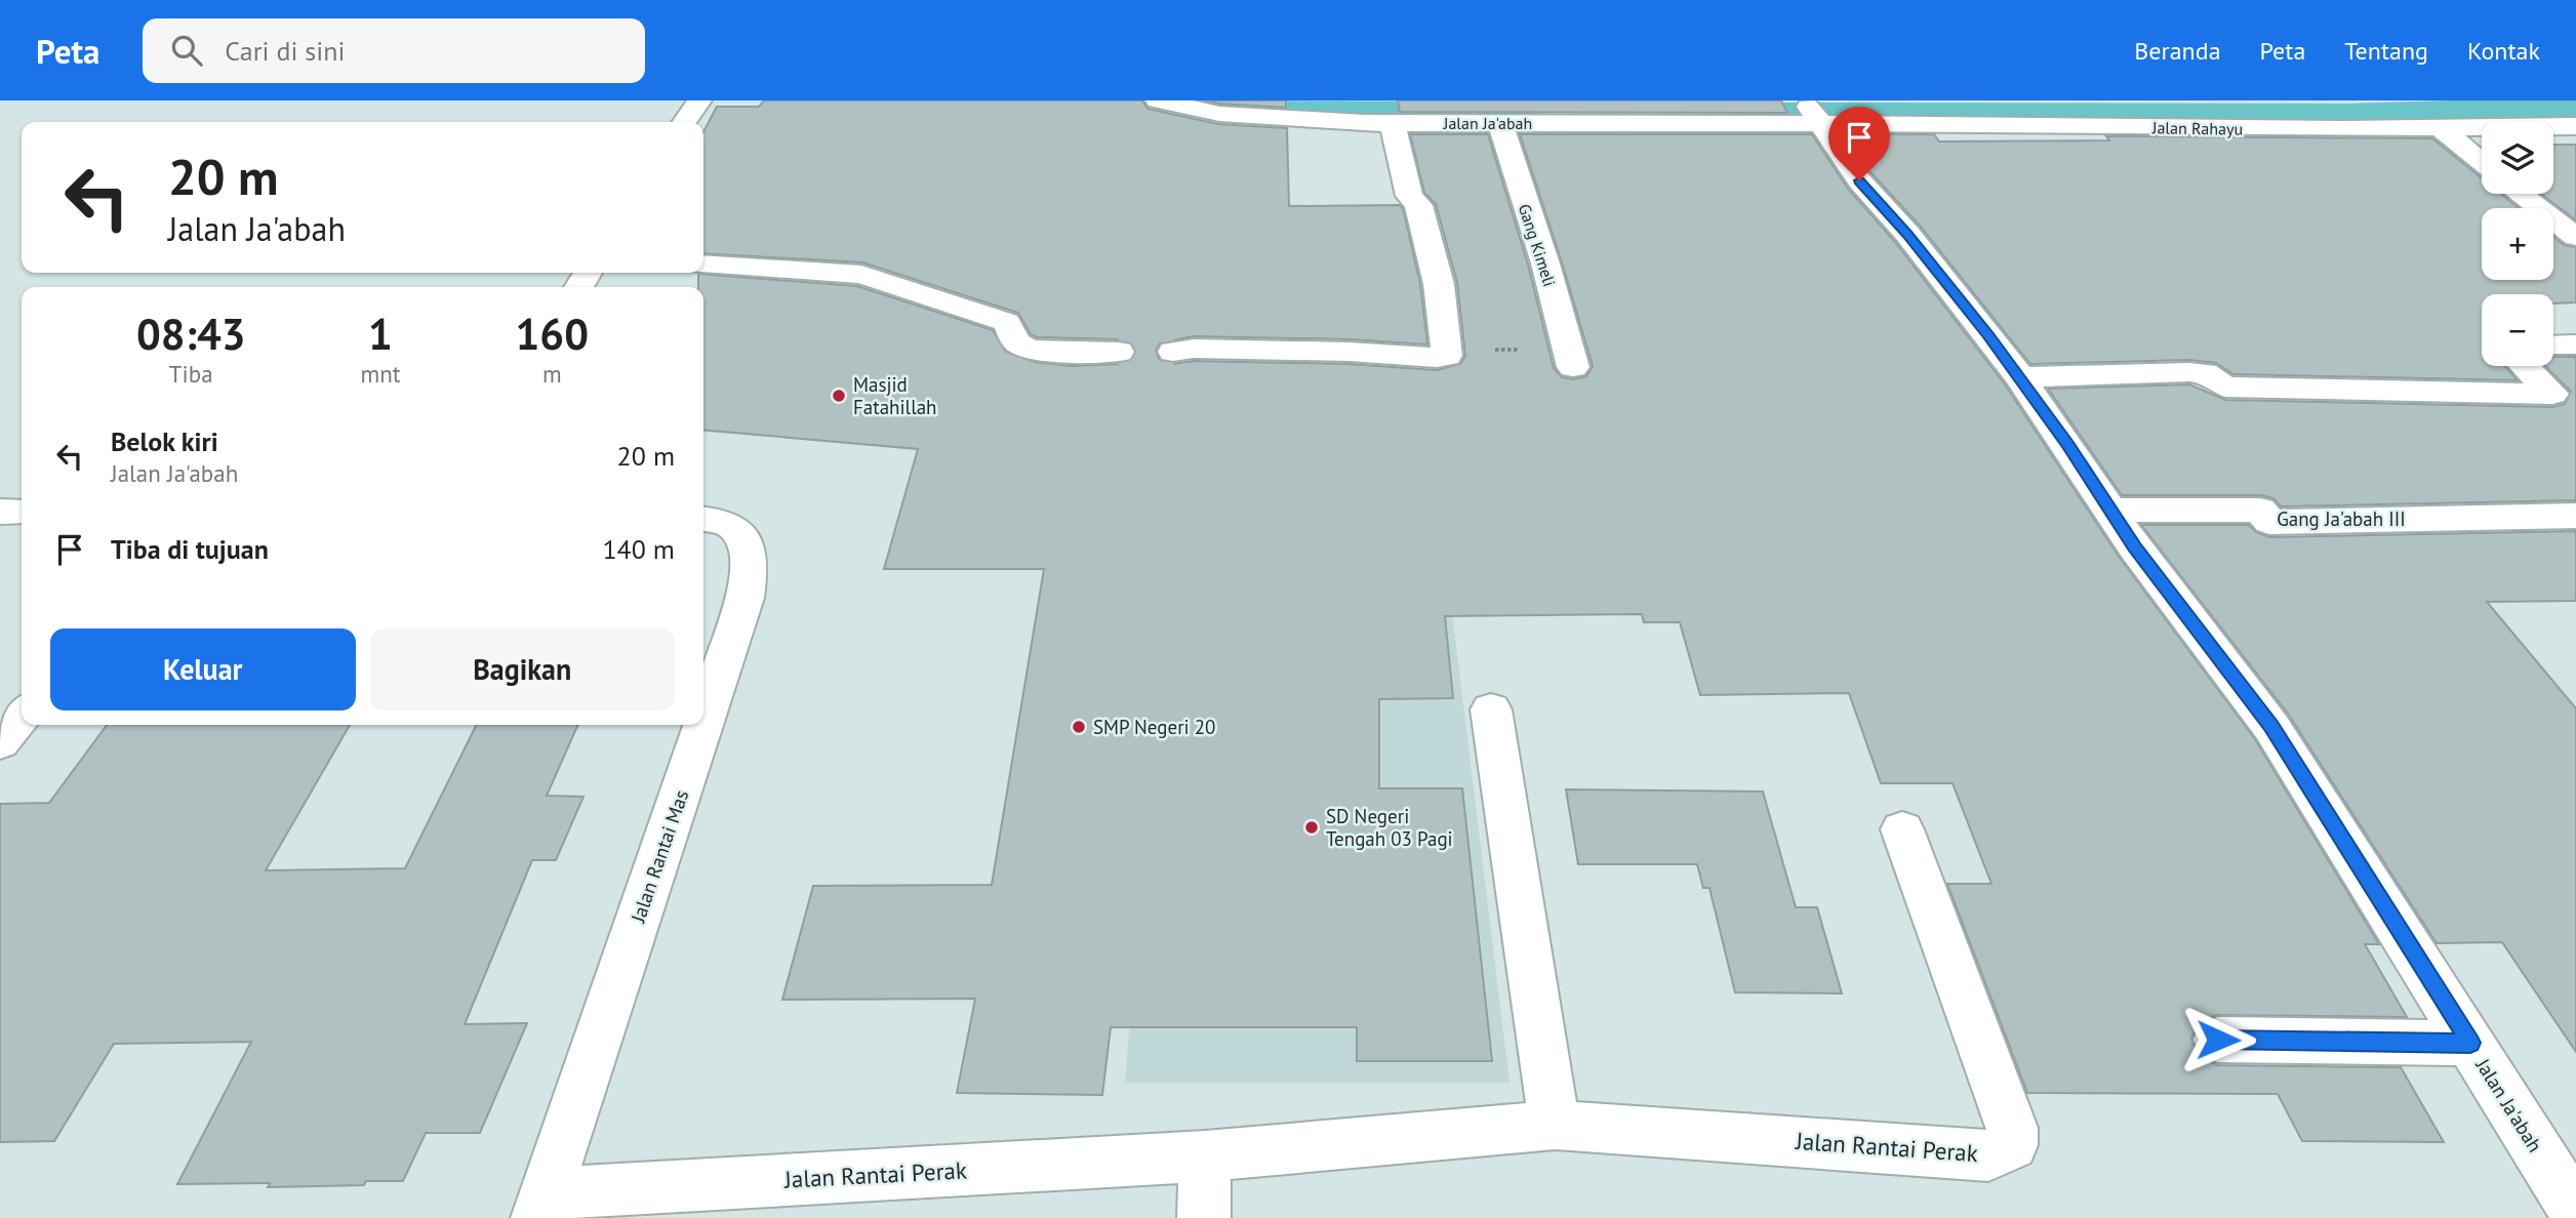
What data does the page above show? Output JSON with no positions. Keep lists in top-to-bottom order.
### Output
{
  "streets": {
    "street": [
      "Jalan Ja'abah",
      "Jalan Rahayu",
      "Gang Kimeli",
      "Gang Ja'abah III",
      "Jalan Rantai Mas",
      "Jalan Rantai Perak"
    ]
  },
  "crossings": [
    ["Jalan Ja'abah", "Jalan Rahayu"],
    ["Jalan Ja'abah", "Gang Kimeli"],
    ["Jalan Ja'abah", "Gang Ja'abah III"],
    ["Jalan Rantai Mas", "Jalan Rantai Perak"]
  ],
  "places": ["Masjid Fatahillah", "SMP Negeri 20", "SD Negeri Tengah 03 Pagi"],
  "page": {
    "header": "Peta",
    "search": "Cari di sini",
    "nav": [
      "Beranda",
      "Peta",
      "Tentang",
      "Kontak"
    ],
    "map_buttons": ["+", "−"],
    "turn": ["20 m", "Jalan Ja'abah"],
    "eta": [
      "08:43",
      "Tiba",
      "1",
      "mnt",
      "160",
      "m"
    ],
    "list": [
      {
        "name": "Belok kiri",
        "note": "Jalan Ja'abah",
        "value": "20 m"
      },
      {
        "name": "Tiba di tujuan",
        "value": "140 m"
      }
    ],
    "buttons": ["Keluar", "Bagikan"]
  }
}
